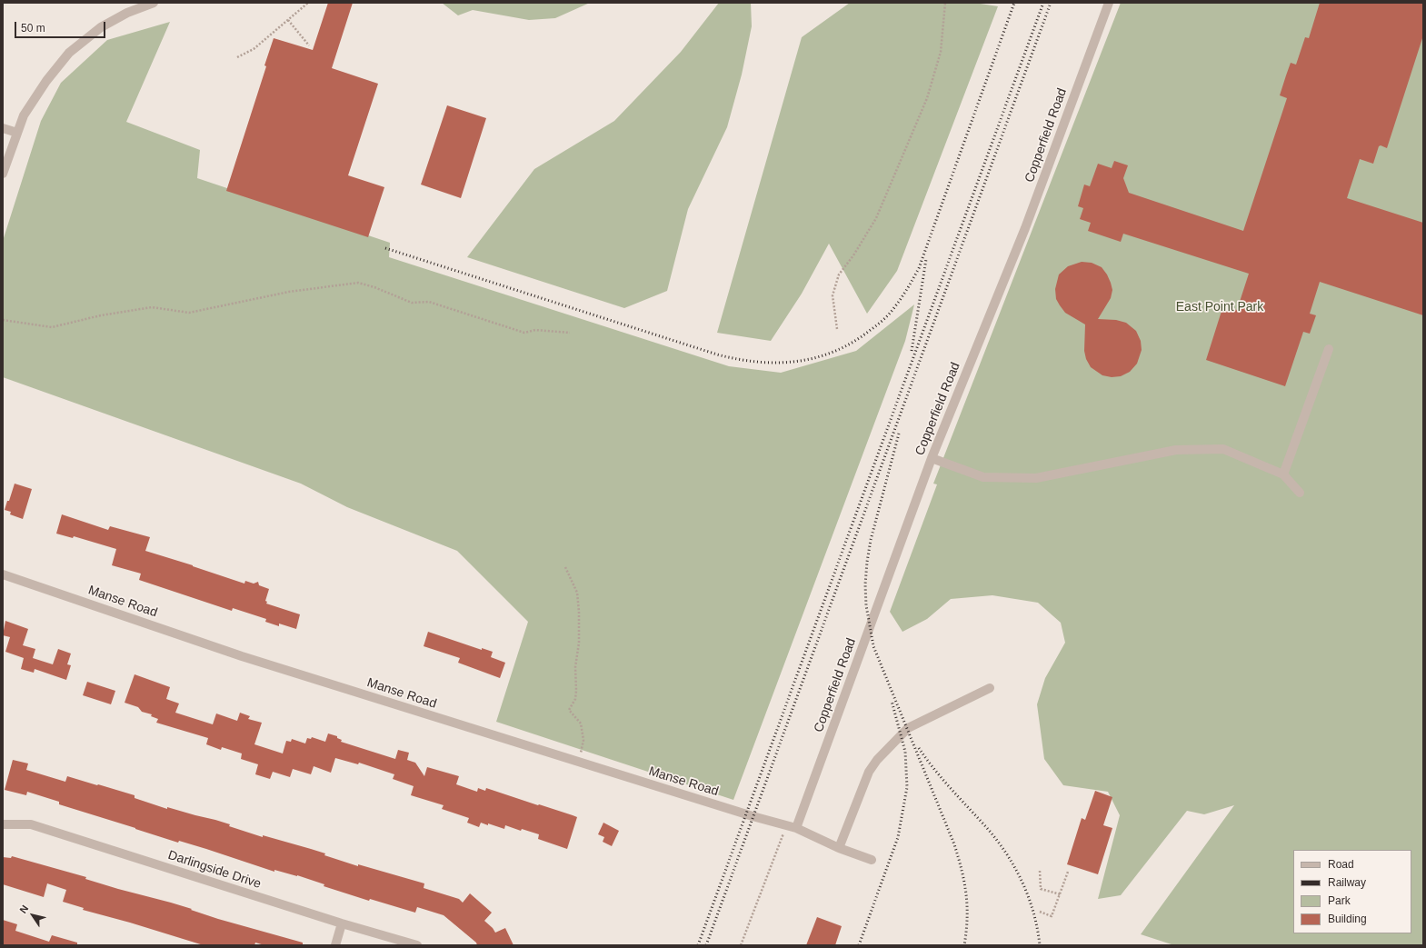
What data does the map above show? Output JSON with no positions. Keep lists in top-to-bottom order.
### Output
{
  "streets": {
    "street": ["Copperfield Road", "Manse Road", "Darlingside Drive"]
  },
  "crossings": [
    ["Copperfield Road", "Manse Road"]
  ],
  "parks": ["East Point Park"],
  "legend": [
    "Road",
    "Railway",
    "Park",
    "Building"
  ],
  "scale_bar": "50 m",
  "north": "top left"
}
